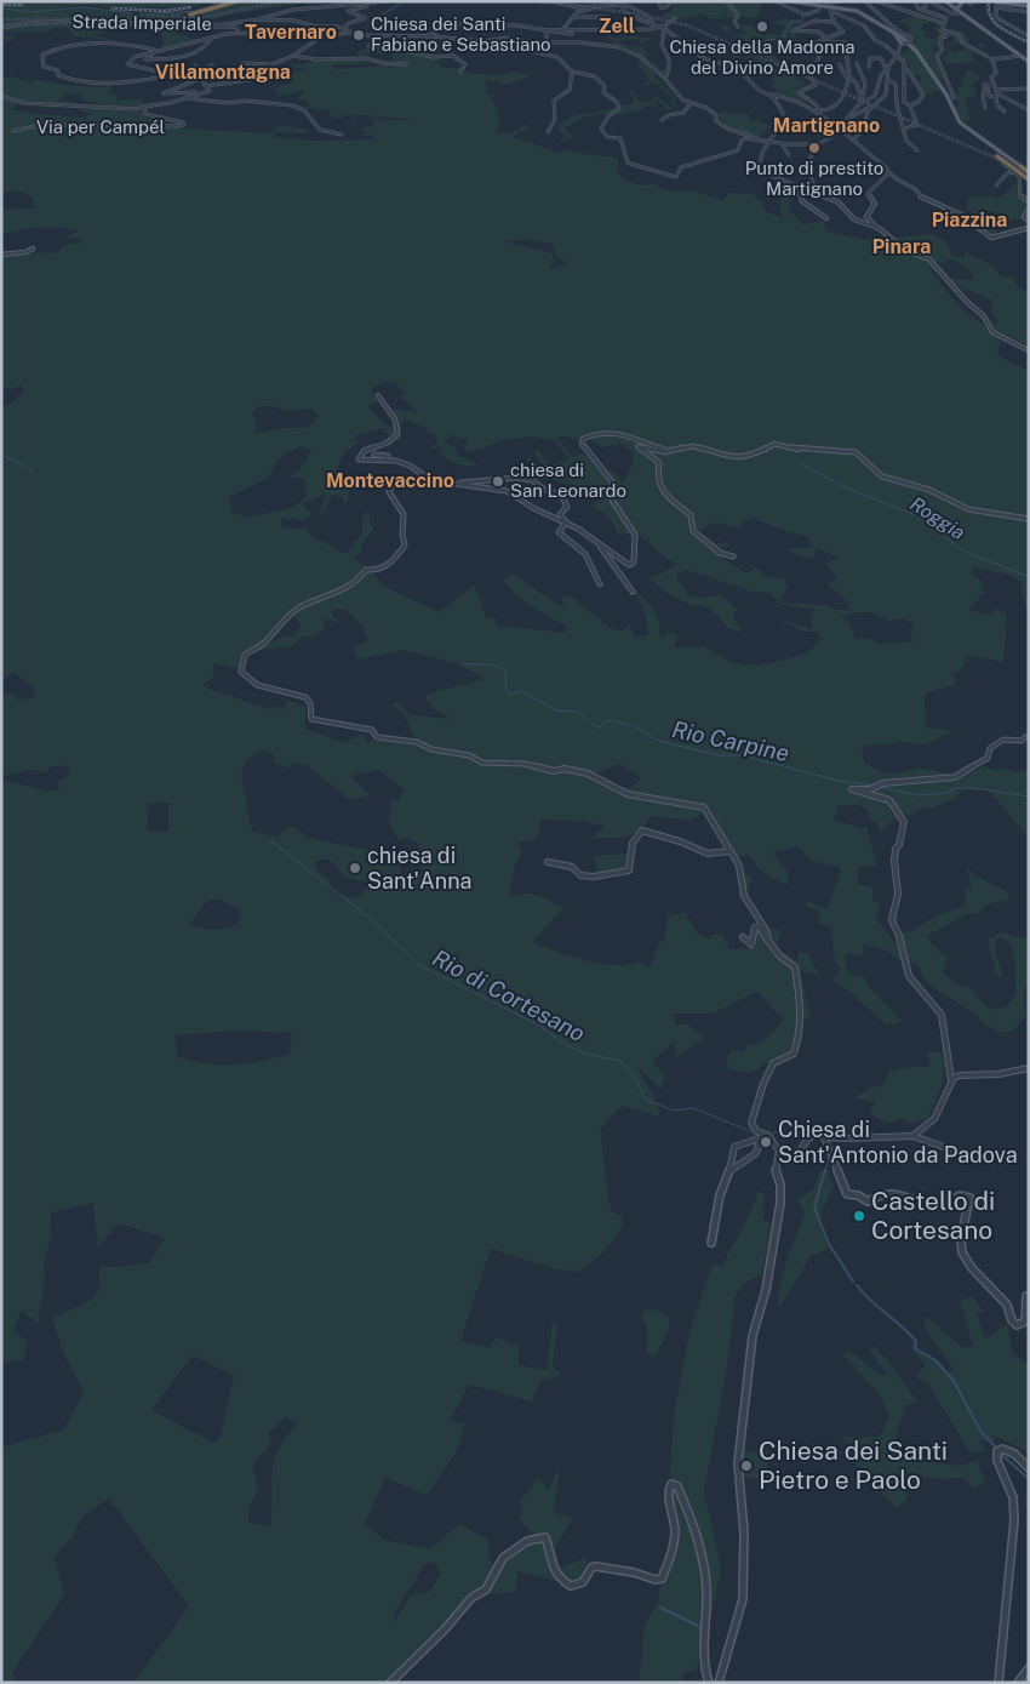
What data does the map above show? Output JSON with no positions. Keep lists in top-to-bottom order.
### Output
{
  "streets": {
    "street": ["Strada Imperiale", "Via per Campél"]
  },
  "districts": [
    "Zell",
    "Tavernaro",
    "Villamontagna",
    "Martignano",
    "Piazzina",
    "Pinara",
    "Montevaccino"
  ],
  "water": ["Roggia", "Rio Carpine", "Rio di Cortesano"],
  "places": [
    "Chiesa della Madonna del Divino Amore",
    "Chiesa dei Santi Fabiano e Sebastiano",
    "Punto di prestito Martignano",
    "chiesa di San Leonardo",
    "chiesa di Sant'Anna",
    "Chiesa di Sant'Antonio da Padova",
    "Castello di Cortesano",
    "Chiesa dei Santi Pietro e Paolo"
  ]
}
